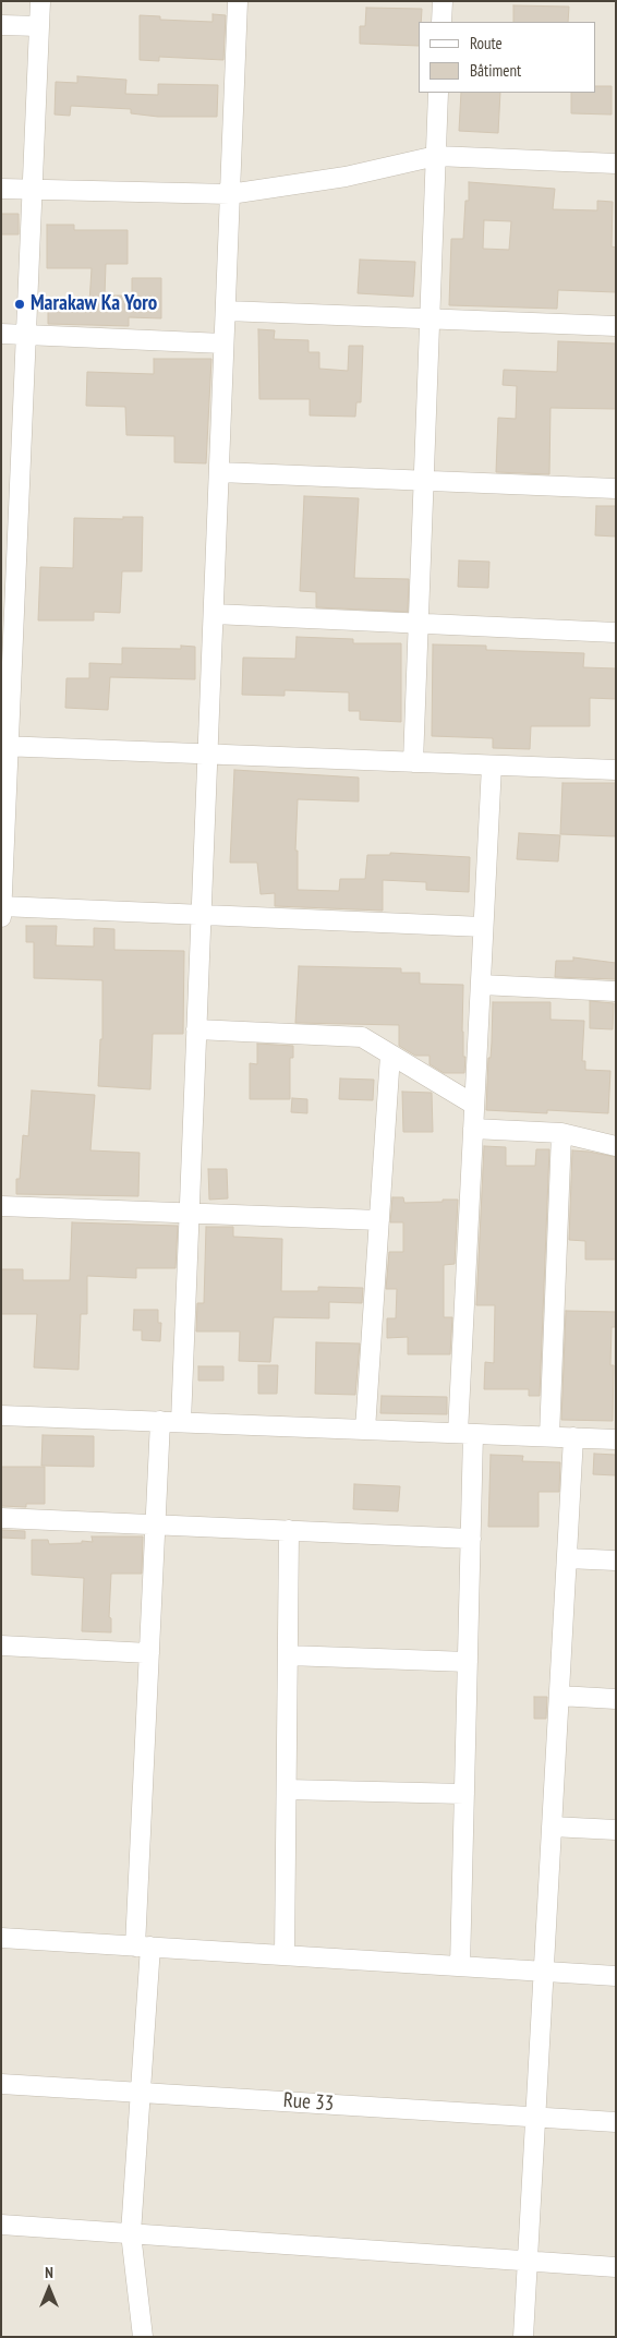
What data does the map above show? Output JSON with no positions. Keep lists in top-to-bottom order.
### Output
{
  "streets": {
    "street": ["Rue 33"]
  },
  "places": ["Marakaw Ka Yoro"],
  "legend": ["Route", "Bâtiment"],
  "north": "top"
}
